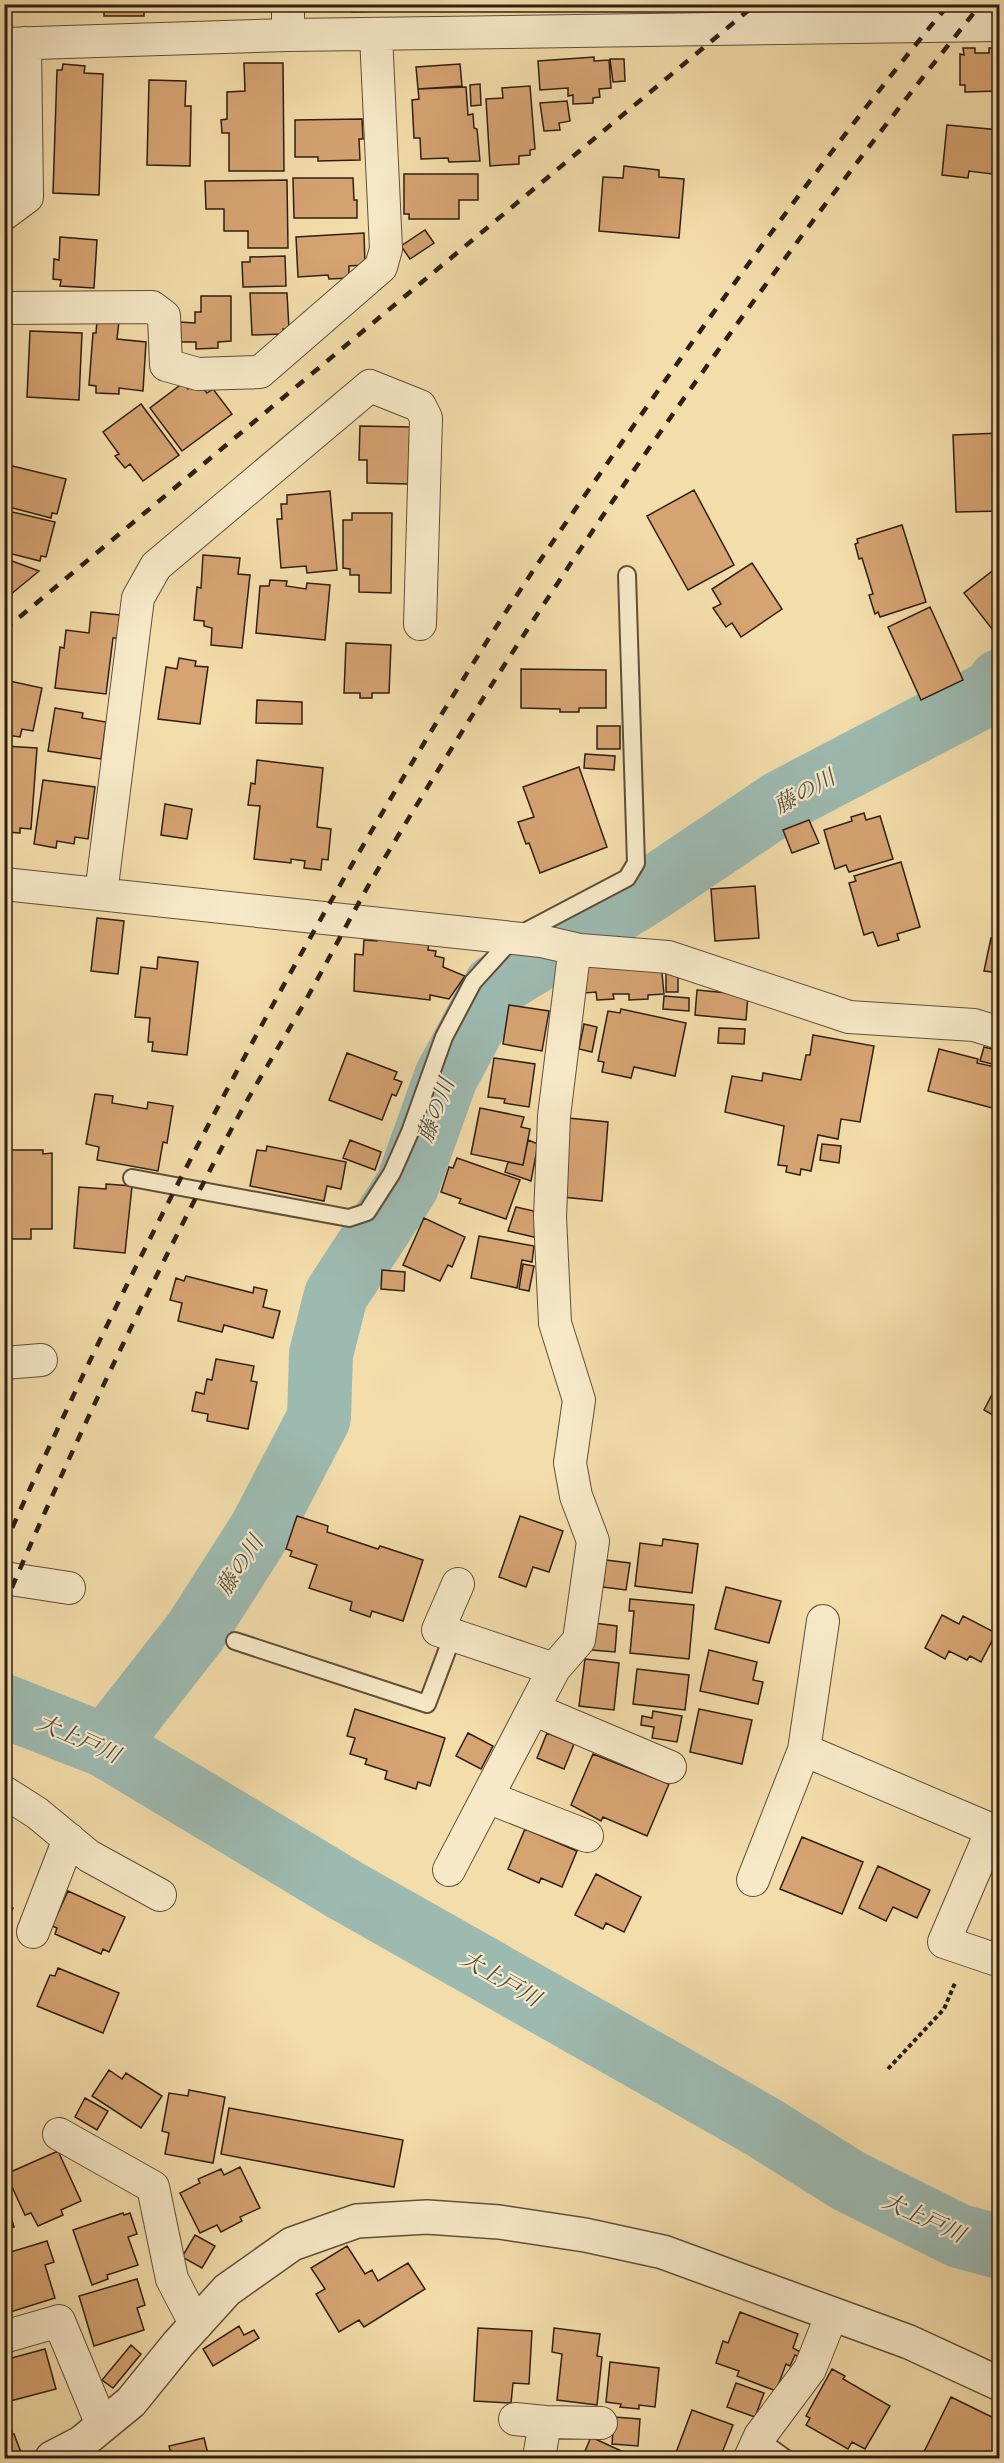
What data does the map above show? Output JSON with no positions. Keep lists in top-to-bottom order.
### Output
{
  "water": ["藤の川", "大上戸川"]
}
